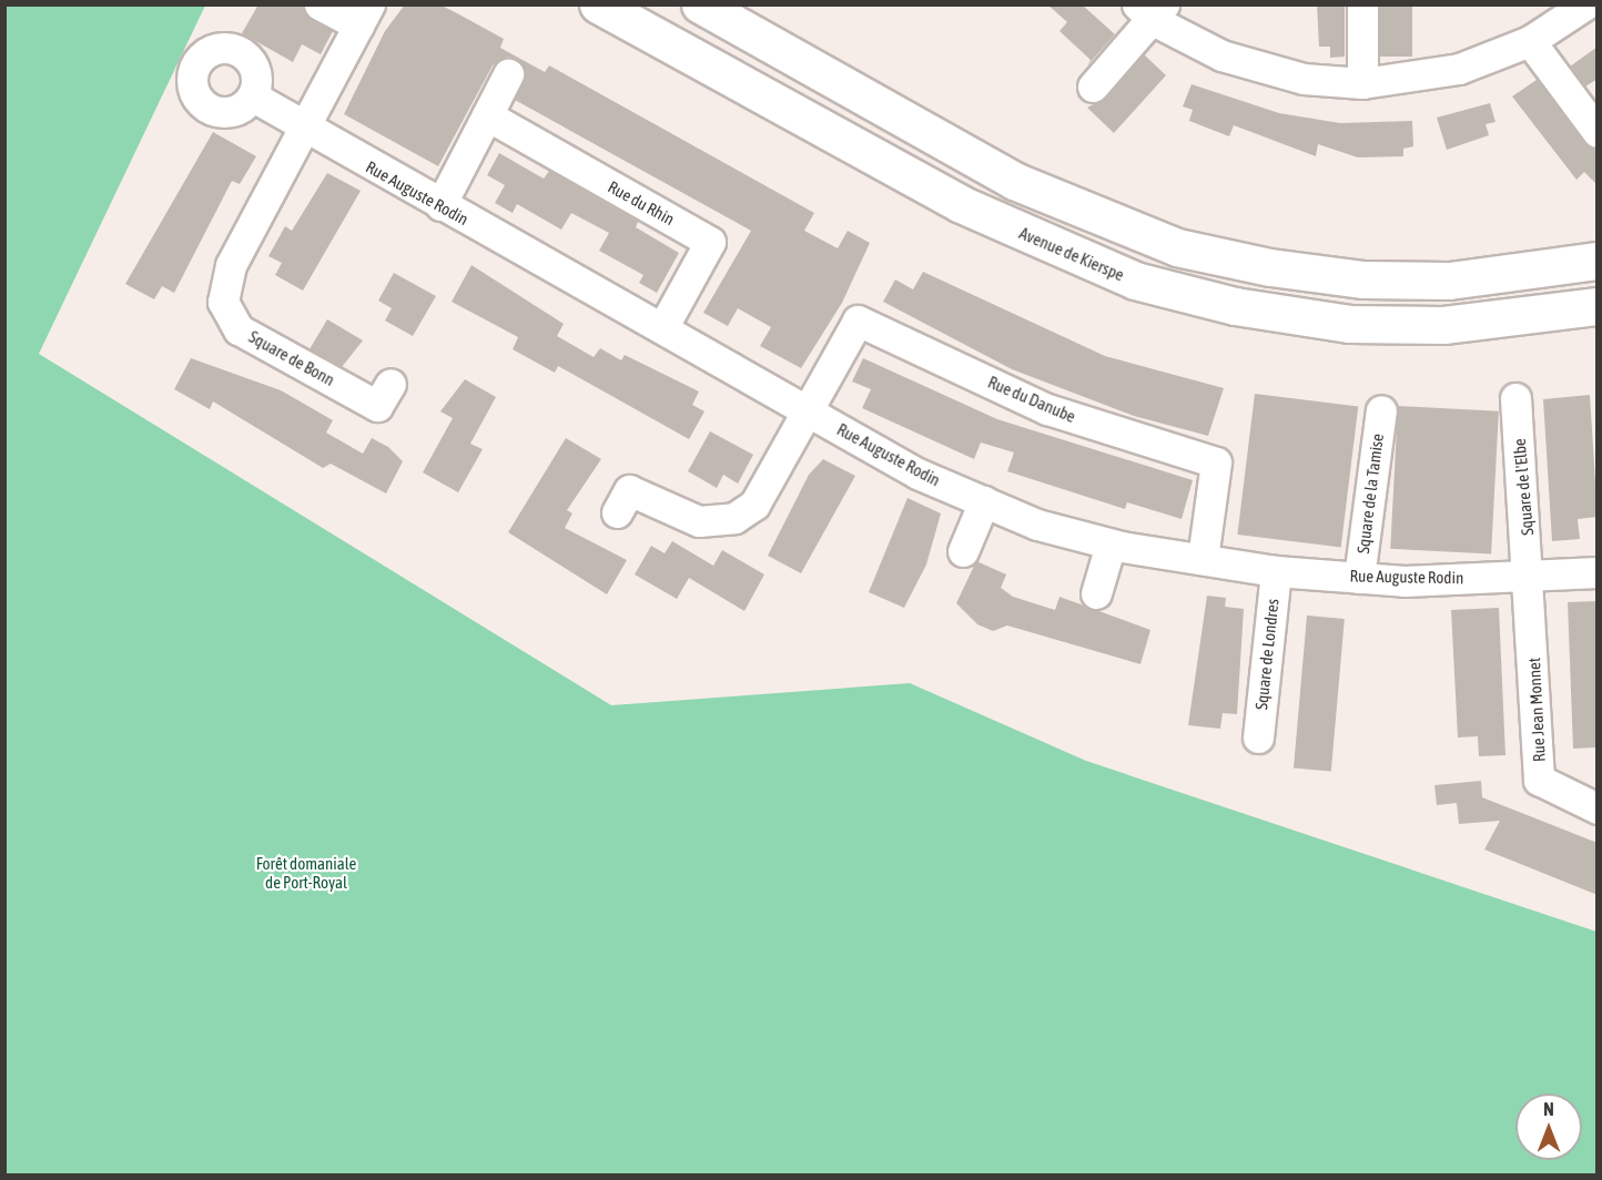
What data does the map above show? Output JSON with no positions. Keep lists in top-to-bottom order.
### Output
{
  "streets": {
    "main road": ["Avenue de Kierspe"],
    "street": [
      "Rue Auguste Rodin",
      "Rue du Rhin",
      "Square de Bonn",
      "Rue du Danube",
      "Square de l'Elbe",
      "Square de la Tamise",
      "Square de Londres",
      "Rue Jean Monnet"
    ]
  },
  "crossings": [
    ["Rue Auguste Rodin", "Rue du Rhin"],
    ["Rue Auguste Rodin", "Square de Bonn"],
    ["Rue Auguste Rodin", "Rue du Danube"],
    ["Rue Auguste Rodin", "Square de l'Elbe"],
    ["Rue Auguste Rodin", "Square de la Tamise"],
    ["Rue Auguste Rodin", "Square de Londres"],
    ["Rue Auguste Rodin", "Rue Jean Monnet"],
    ["Square de l'Elbe", "Rue Jean Monnet"]
  ],
  "parks": ["Forêt domaniale de Port-Royal"],
  "north": "top"
}
